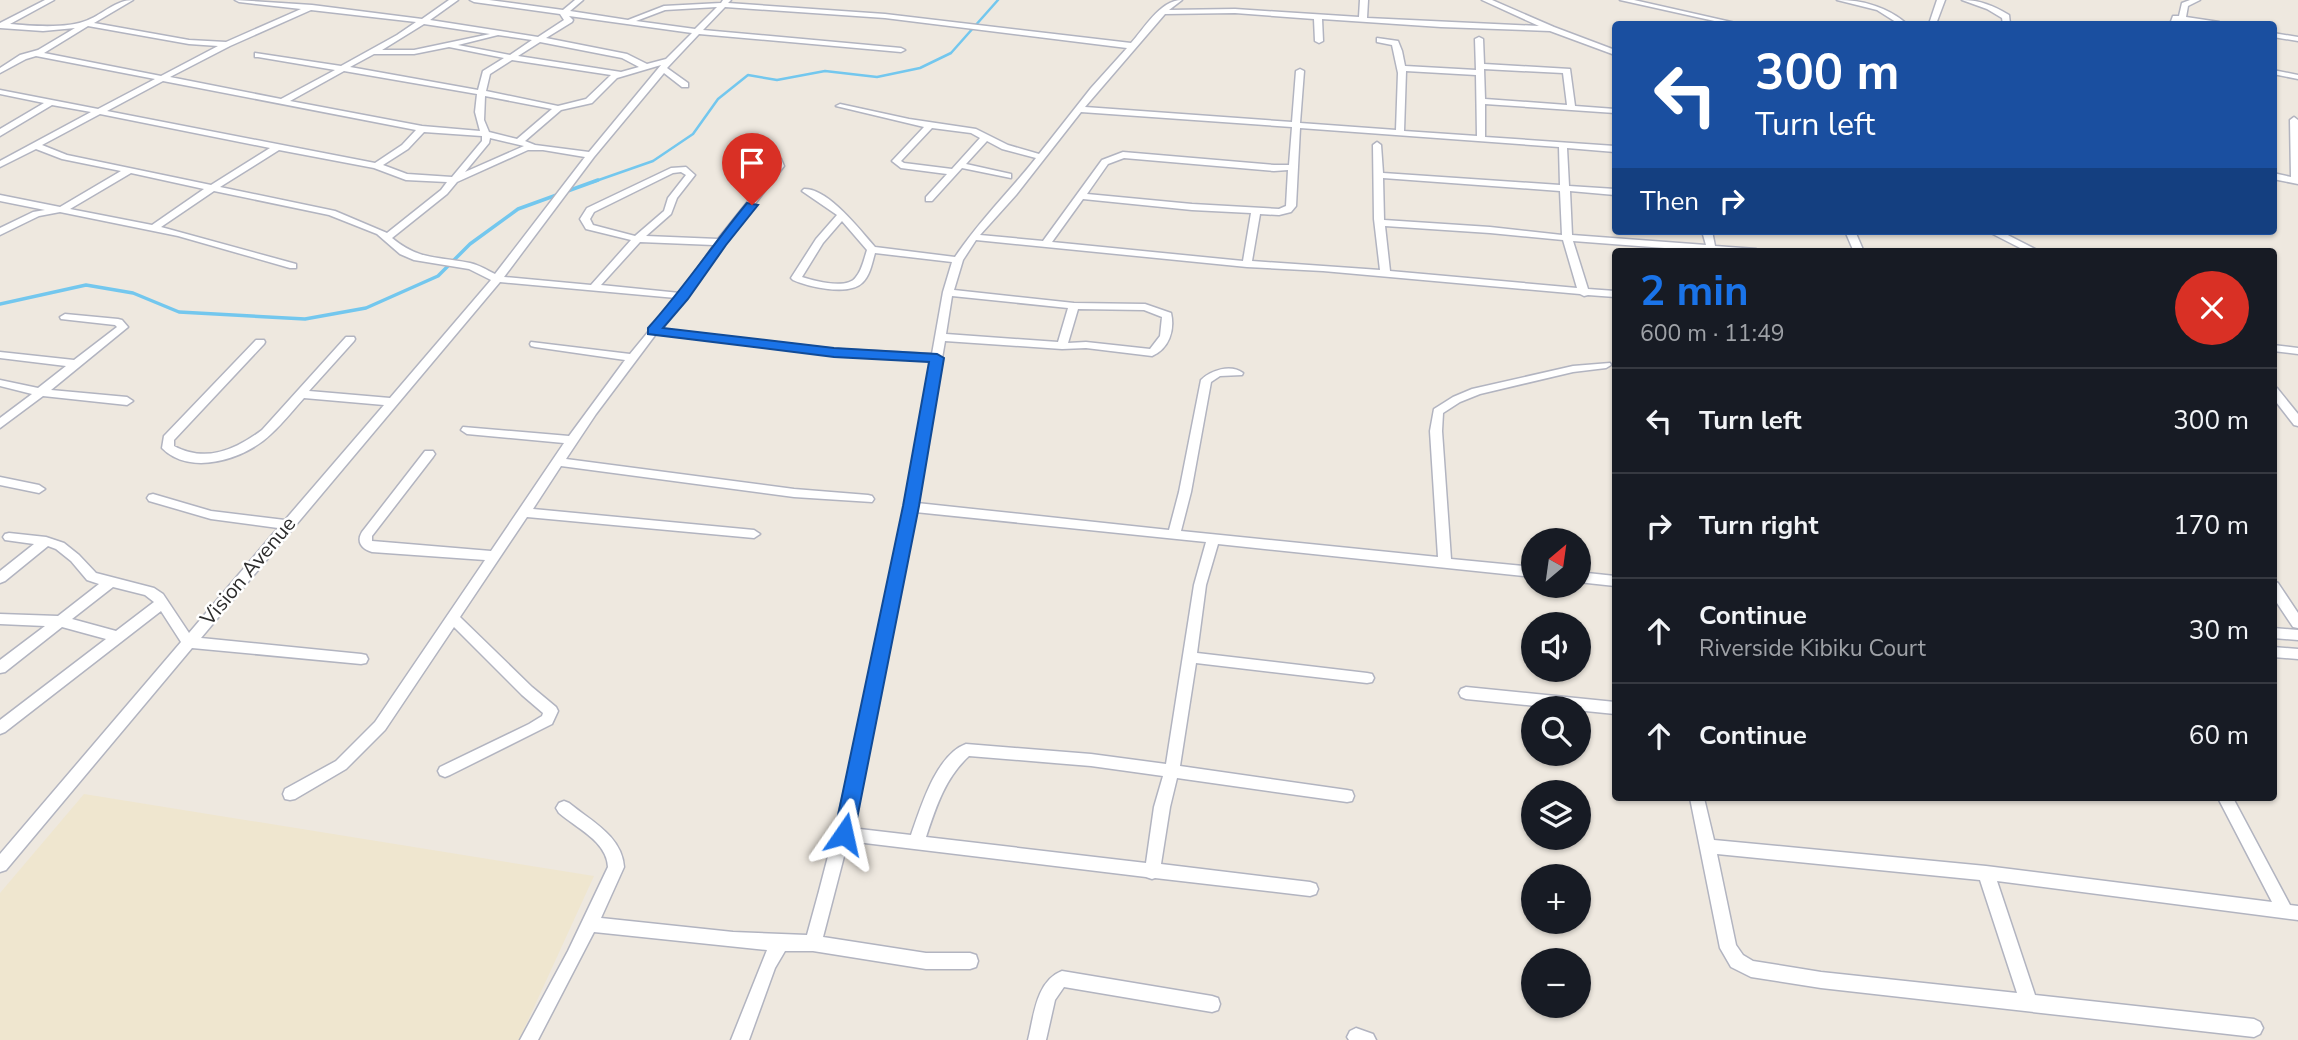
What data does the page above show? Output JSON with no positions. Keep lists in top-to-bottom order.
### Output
{
  "streets": {
    "street": ["Vision Avenue"]
  },
  "north": "top right",
  "page": {
    "turn": ["300 m", "Turn left"],
    "then": "Then",
    "heading": ["2 min", "600 m · 11:49"],
    "list": [
      {
        "name": "Turn left",
        "value": "300 m"
      },
      {
        "name": "Turn right",
        "value": "170 m"
      },
      {
        "name": "Continue",
        "note": "Riverside Kibiku Court",
        "value": "30 m"
      },
      {
        "name": "Continue",
        "value": "60 m"
      }
    ],
    "map_buttons": ["+", "−"]
  }
}
